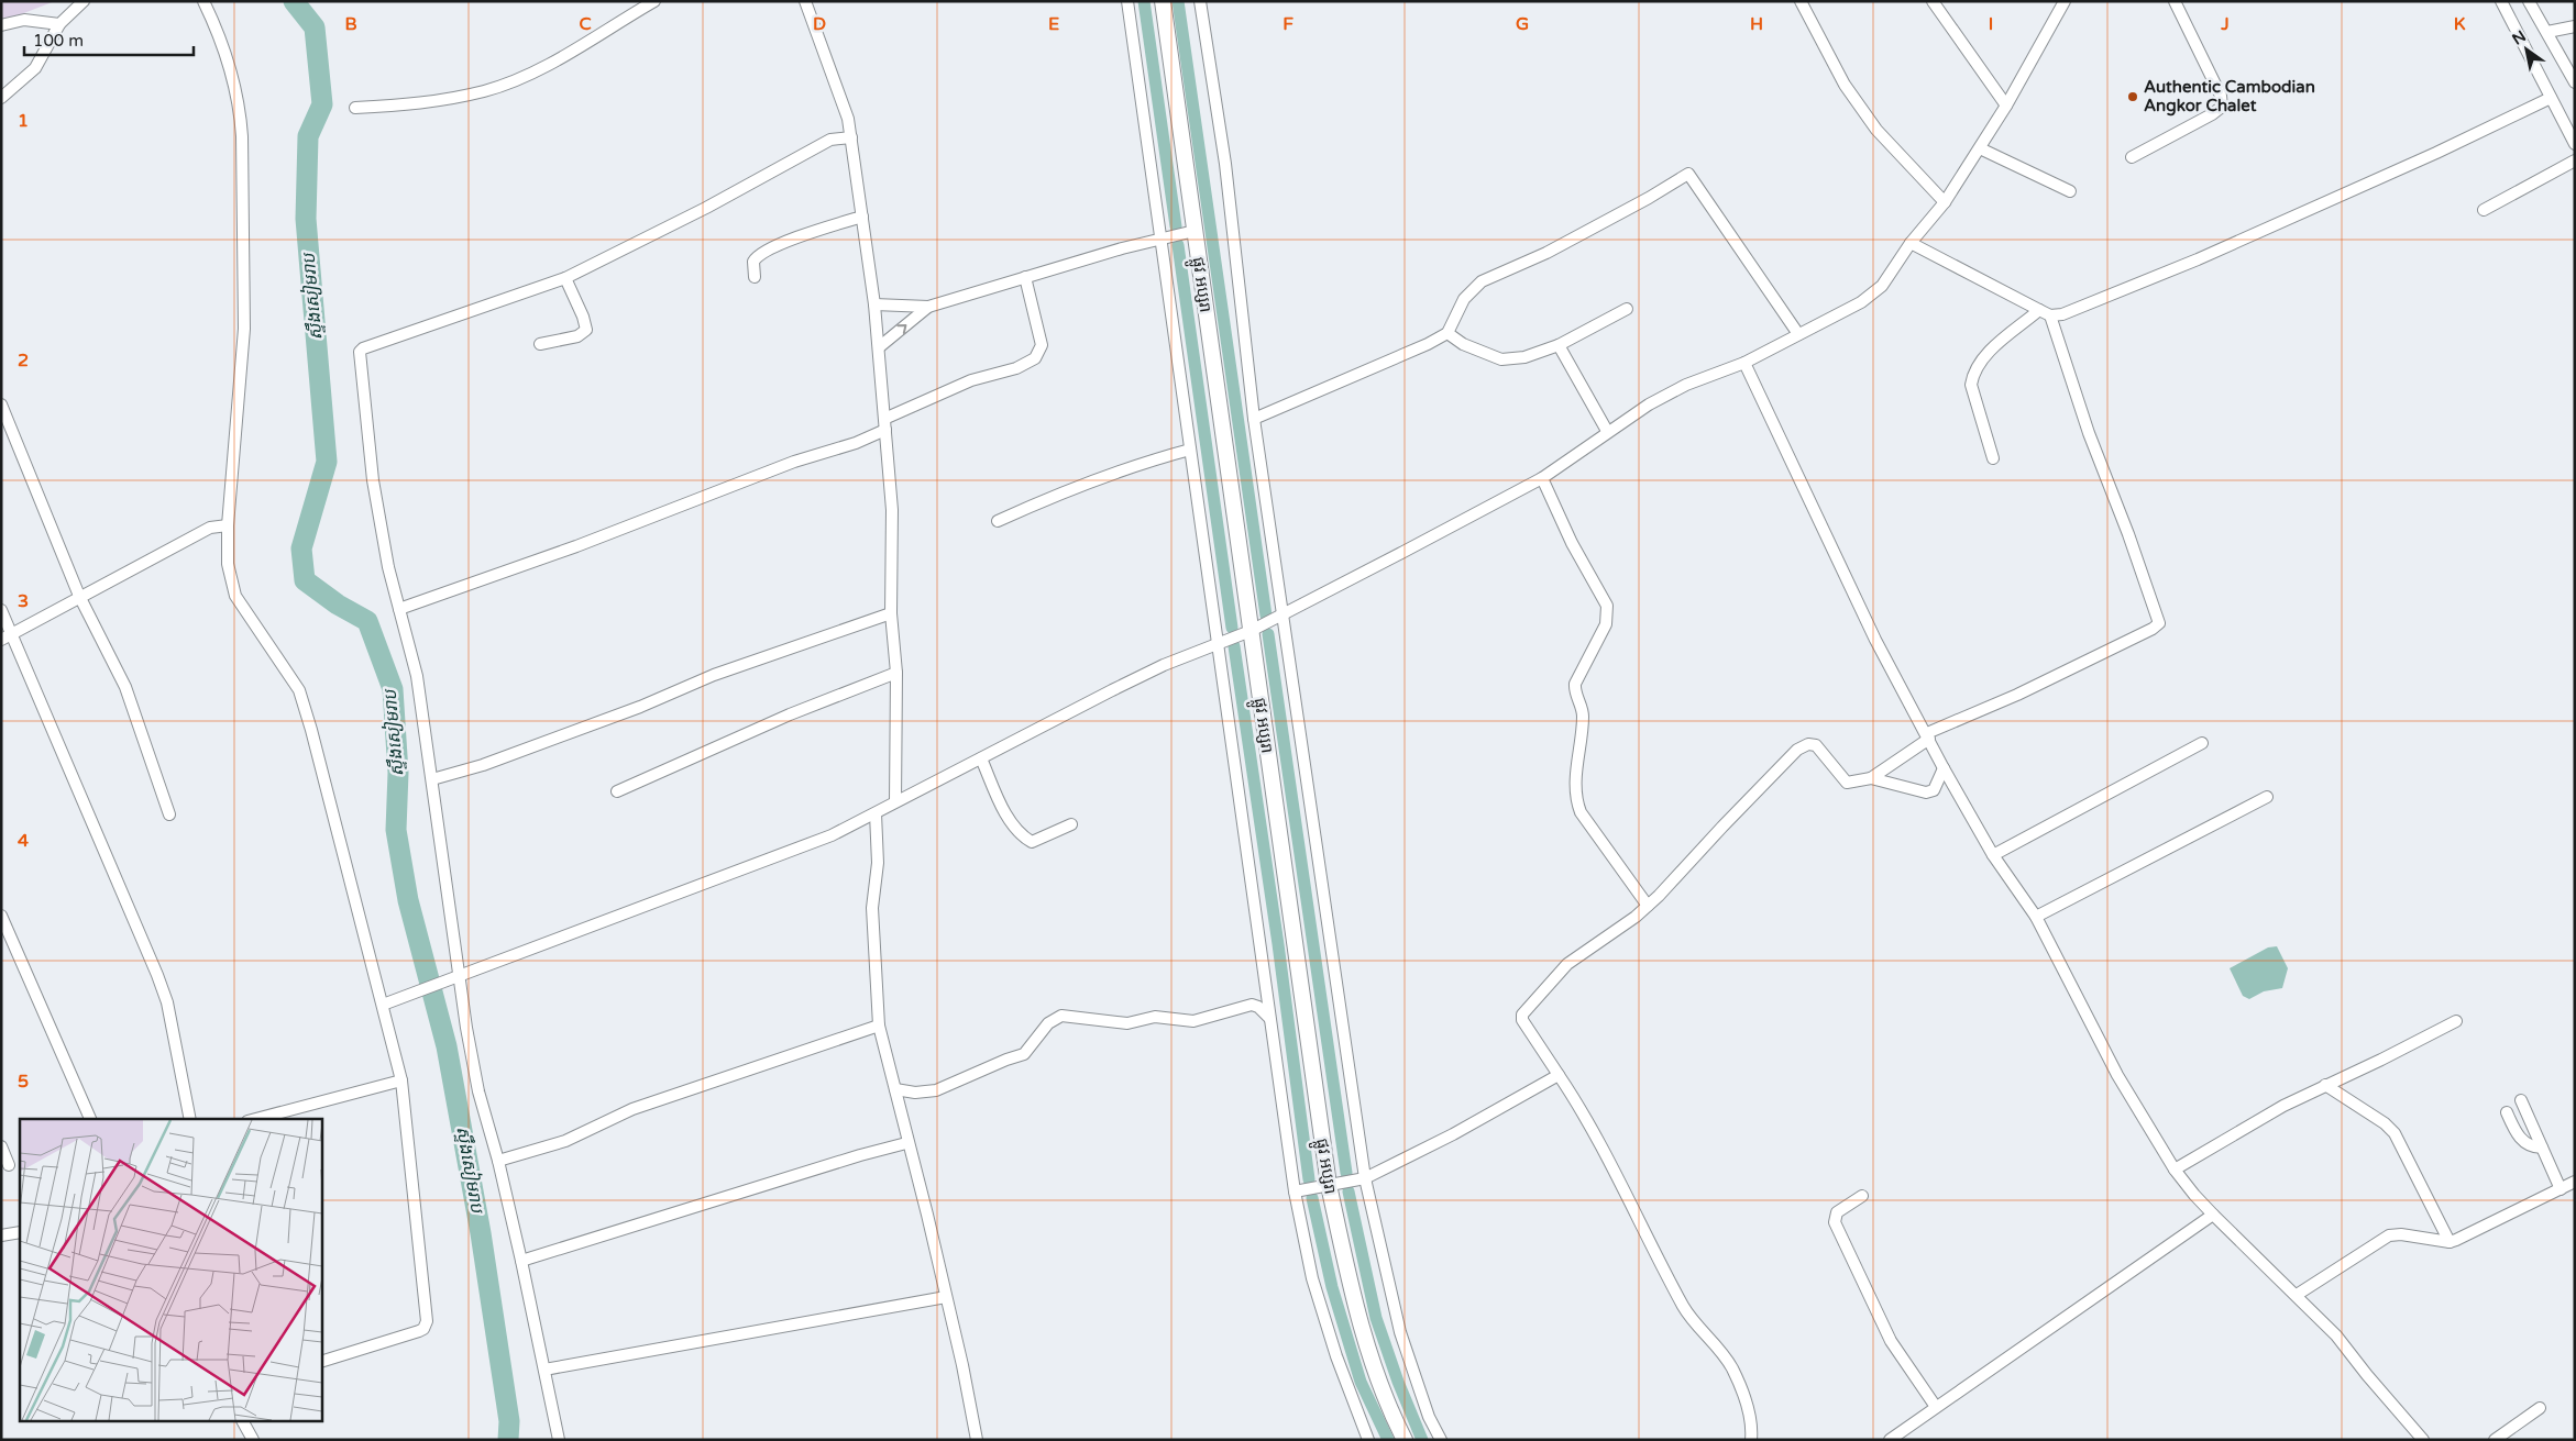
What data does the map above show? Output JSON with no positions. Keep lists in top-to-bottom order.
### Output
{
  "streets": {
    "street": ["ផ្លូវ អប្សរា"]
  },
  "water": ["ស្ទឹងសៀមរាប"],
  "places": ["Authentic Cambodian Angkor Chalet"],
  "scale_bar": "100 m",
  "north": "top left",
  "grid": {
    "columns": [
      "B",
      "C",
      "D",
      "E",
      "F",
      "G",
      "H",
      "I",
      "J",
      "K"
    ],
    "rows": [
      "1",
      "2",
      "3",
      "4",
      "5"
    ]
  }
}
